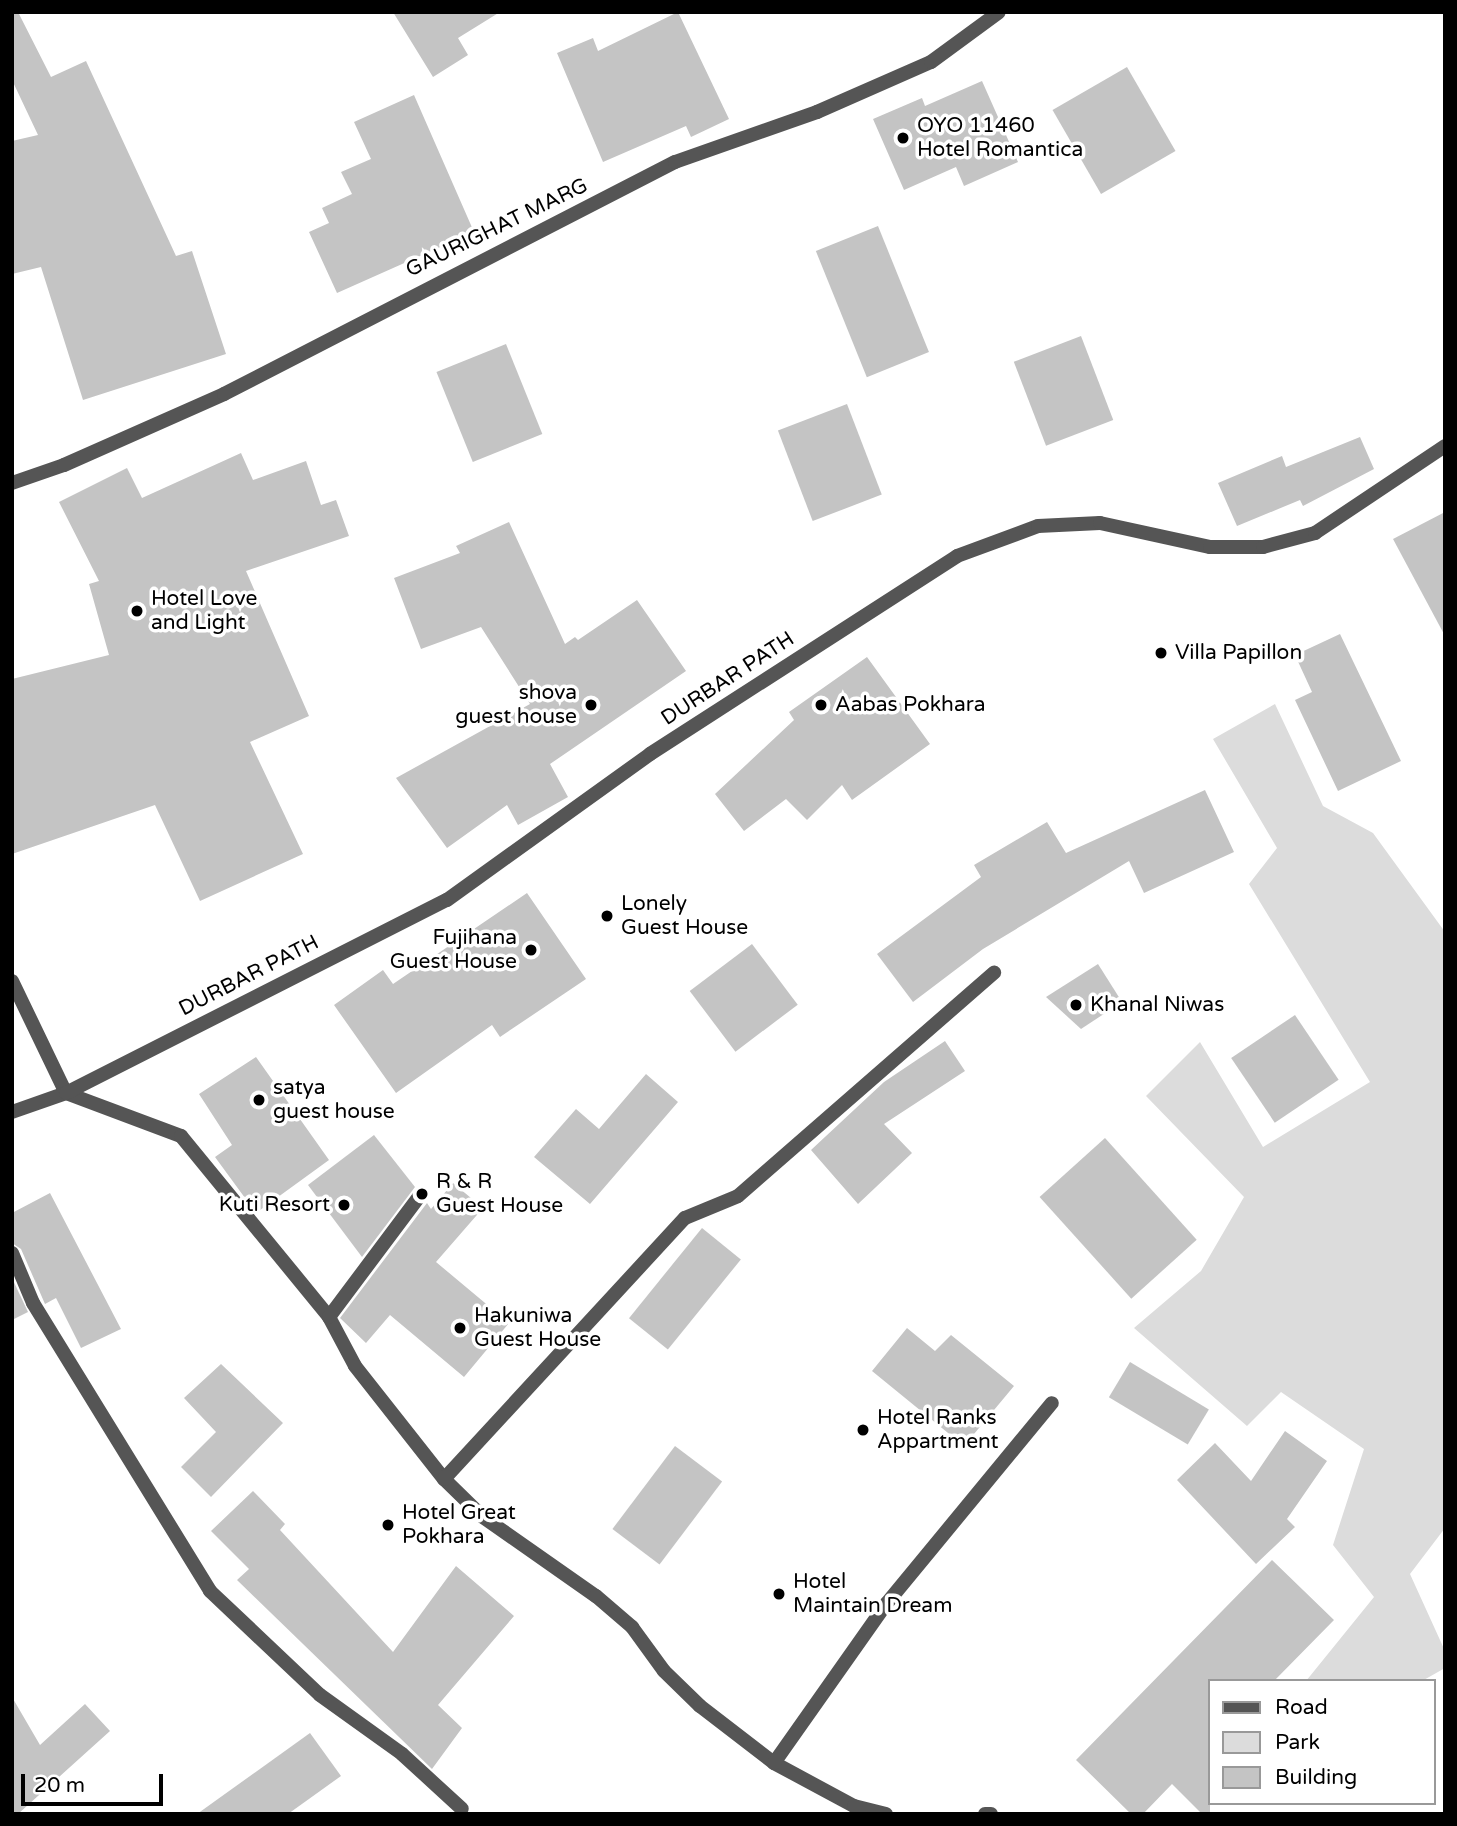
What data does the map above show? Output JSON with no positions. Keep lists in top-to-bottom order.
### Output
{
  "streets": {
    "street": ["GAURIGHAT MARG", "DURBAR PATH"]
  },
  "places": [
    "OYO 11460 Hotel Romantica",
    "Hotel Love and Light",
    "Villa Papillon",
    "shova guest house",
    "Aabas Pokhara",
    "Lonely Guest House",
    "Fujihana Guest House",
    "Khanal Niwas",
    "satya guest house",
    "R & R Guest House",
    "Kuti Resort",
    "Hakuniwa Guest House",
    "Hotel Ranks Appartment",
    "Hotel Great Pokhara",
    "Hotel Maintain Dream"
  ],
  "legend": ["Road", "Park", "Building"],
  "scale_bar": "20 m"
}
